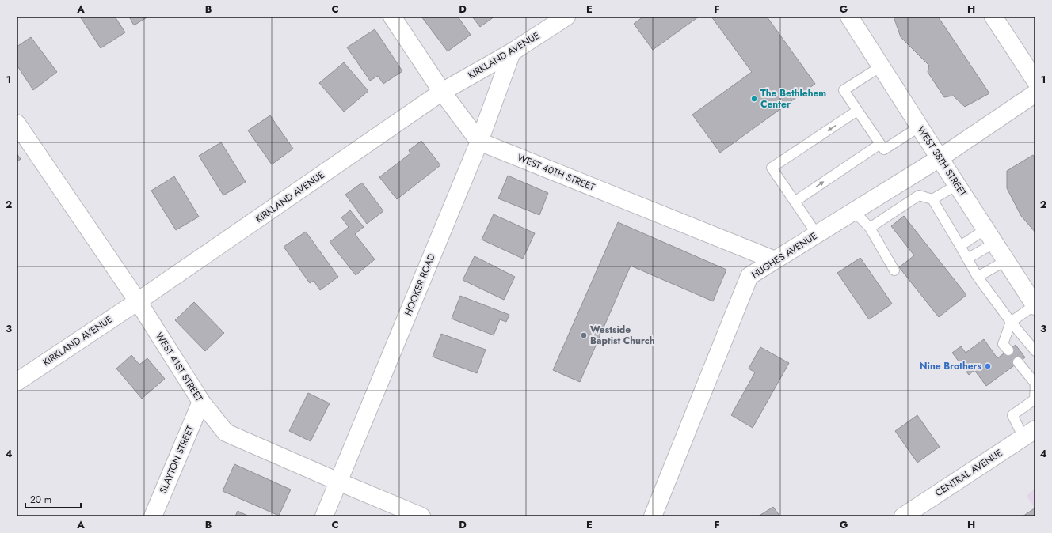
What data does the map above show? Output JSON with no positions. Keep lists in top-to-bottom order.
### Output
{
  "streets": {
    "street": [
      "KIRKLAND AVENUE",
      "WEST 38TH STREET",
      "WEST 40TH STREET",
      "HUGHES AVENUE",
      "HOOKER ROAD",
      "WEST 41ST STREET",
      "SLAYTON STREET",
      "CENTRAL AVENUE"
    ]
  },
  "crossings": [
    ["KIRKLAND AVENUE", "HOOKER ROAD"],
    ["KIRKLAND AVENUE", "WEST 41ST STREET"],
    ["WEST 38TH STREET", "HUGHES AVENUE"],
    ["WEST 40TH STREET", "HUGHES AVENUE"],
    ["WEST 40TH STREET", "HOOKER ROAD"],
    ["HOOKER ROAD", "WEST 41ST STREET"],
    ["WEST 41ST STREET", "SLAYTON STREET"]
  ],
  "places": ["The Bethlehem Center", "Westside Baptist Church", "Nine Brothers"],
  "scale_bar": "20 m",
  "grid": {
    "columns": [
      "A",
      "B",
      "C",
      "D",
      "E",
      "F",
      "G",
      "H"
    ],
    "rows": [
      "1",
      "2",
      "3",
      "4"
    ]
  }
}
